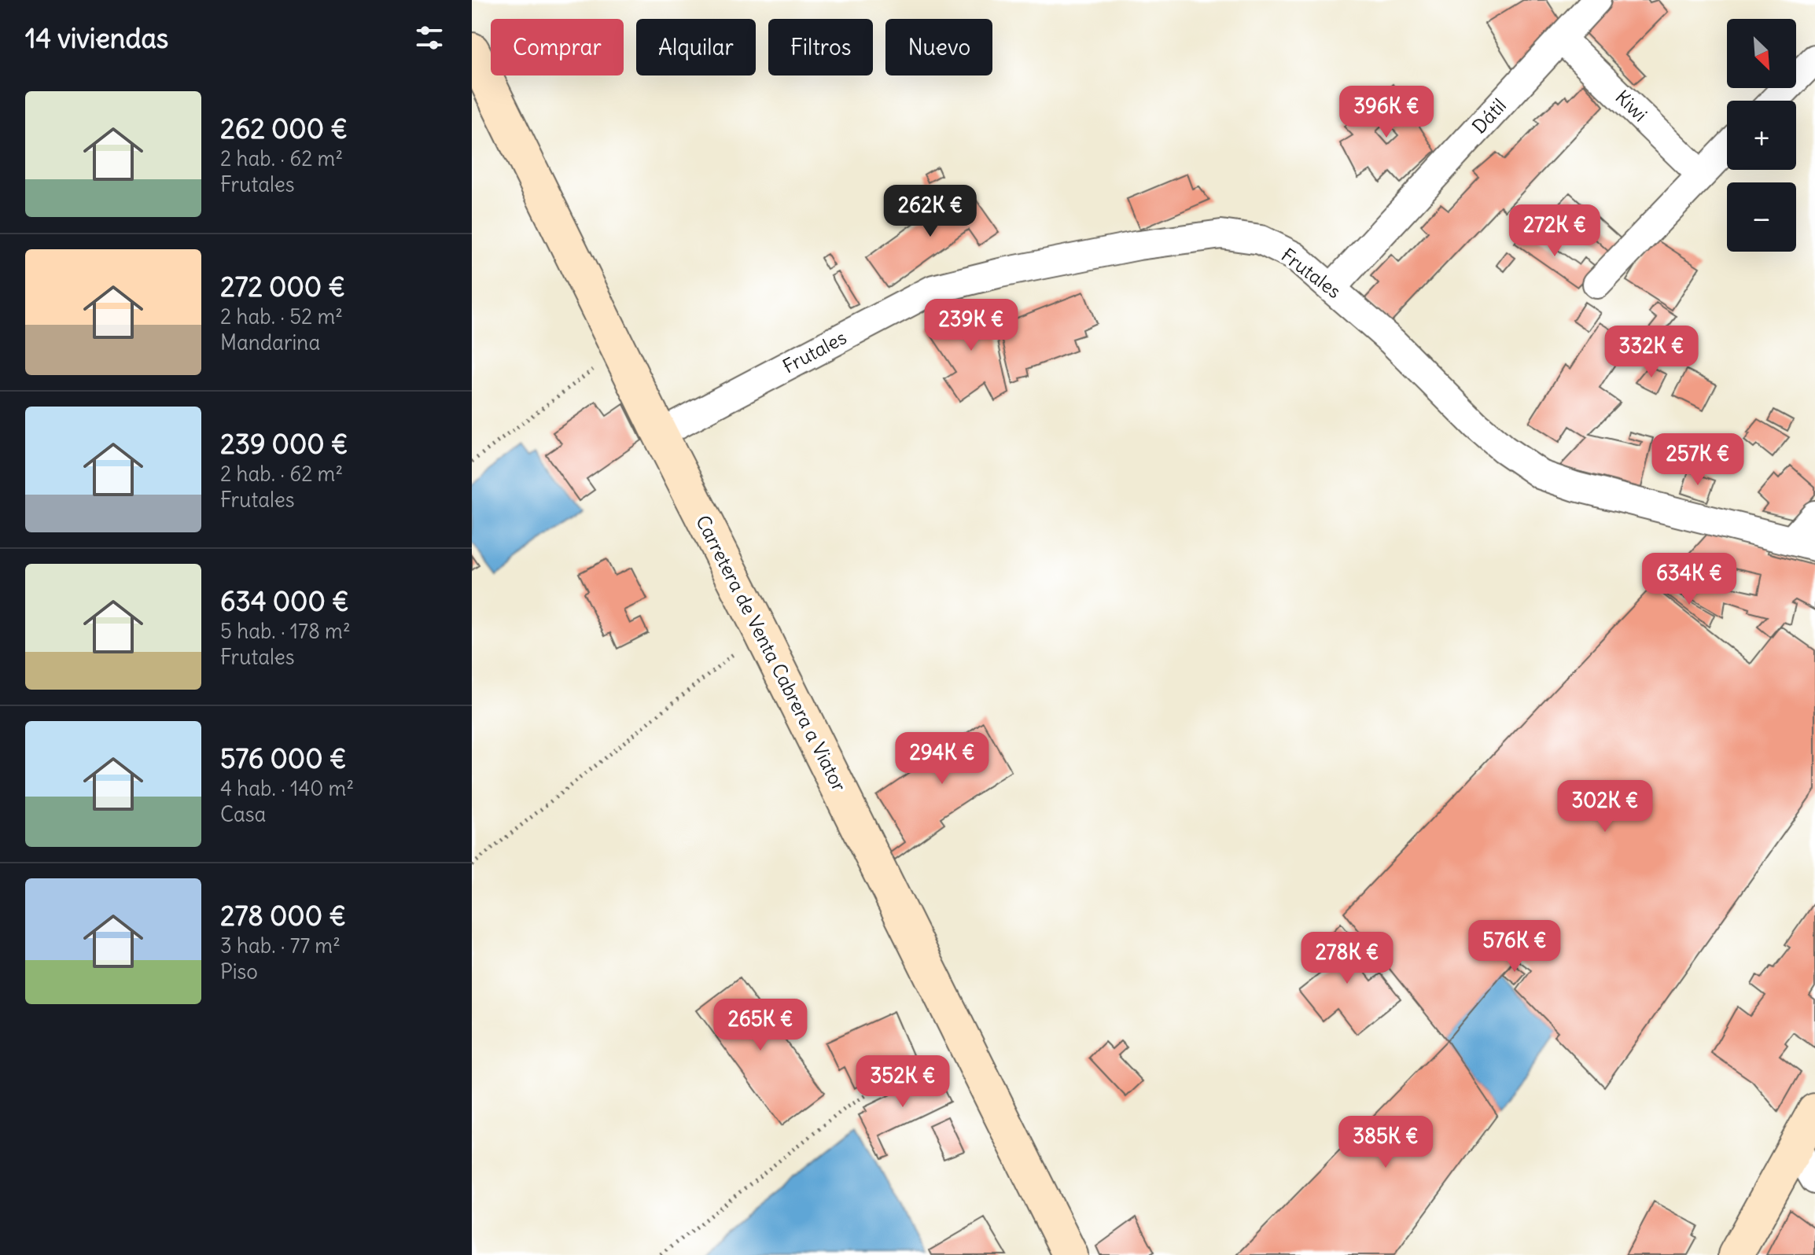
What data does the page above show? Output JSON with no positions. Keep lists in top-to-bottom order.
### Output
{
  "streets": {
    "street": [
      "Kiwi",
      "Dátil",
      "Frutales",
      "Carretera de Venta Cabrera a Viator"
    ]
  },
  "crossings": [
    ["Kiwi", "Dátil"],
    ["Dátil", "Frutales"],
    ["Frutales", "Carretera de Venta Cabrera a Viator"]
  ],
  "north": "bottom right",
  "page": {
    "heading": "14 viviendas",
    "map_buttons": ["+", "−"],
    "chip": [
      "Comprar",
      "Alquilar",
      "Filtros",
      "Nuevo"
    ],
    "list": [
      {
        "name": "262 000 €",
        "note": "2 hab. · 62 m² · Frutales"
      },
      {
        "name": "272 000 €",
        "note": "2 hab. · 52 m² · Mandarina"
      },
      {
        "name": "239 000 €",
        "note": "2 hab. · 62 m² · Frutales"
      },
      {
        "name": "634 000 €",
        "note": "5 hab. · 178 m² · Frutales"
      },
      {
        "name": "576 000 €",
        "note": "4 hab. · 140 m² · Casa"
      },
      {
        "name": "278 000 €",
        "note": "3 hab. · 77 m² · Piso"
      }
    ],
    "price": [
      "396K €",
      "262K €",
      "272K €",
      "239K €",
      "332K €",
      "257K €",
      "634K €",
      "294K €",
      "302K €",
      "576K €",
      "278K €",
      "265K €",
      "352K €",
      "385K €"
    ]
  }
}
